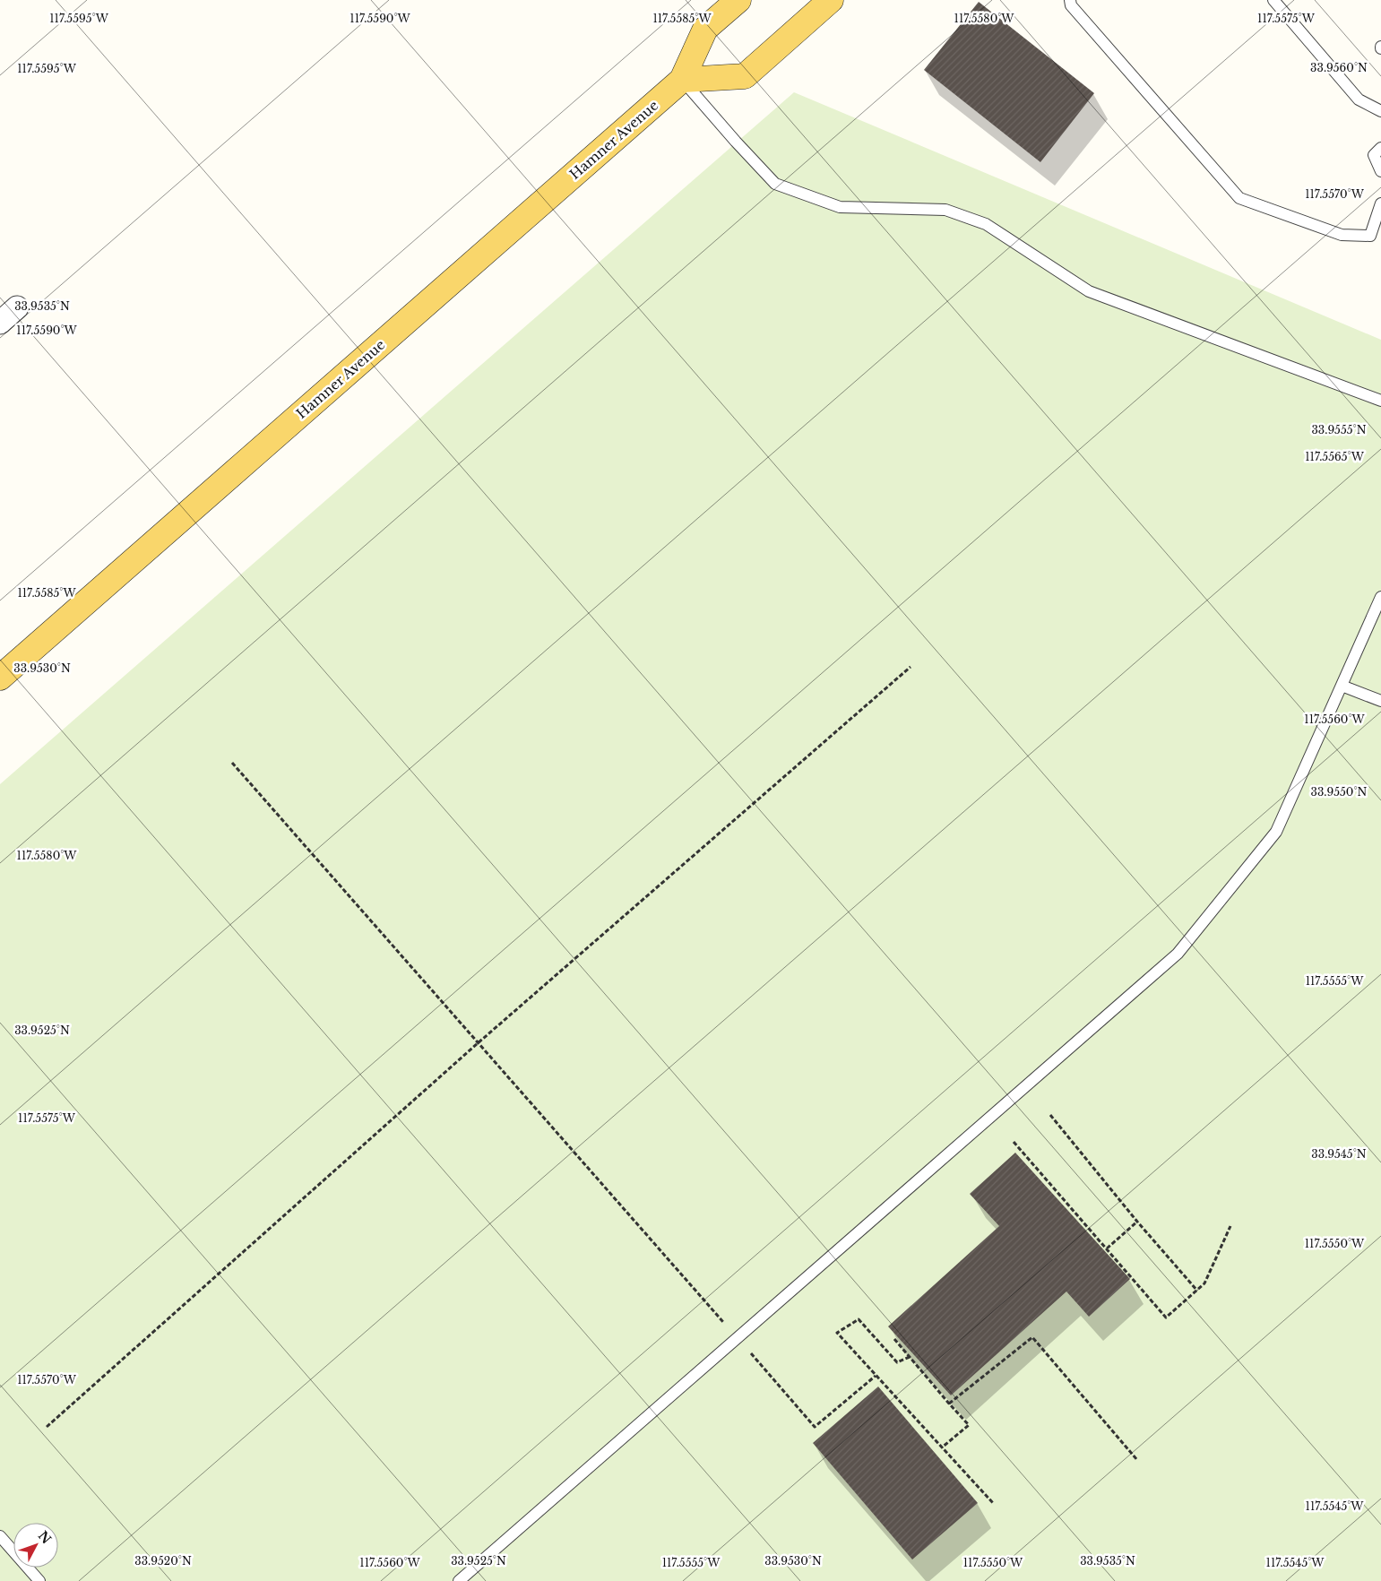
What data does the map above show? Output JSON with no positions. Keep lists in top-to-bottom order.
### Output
{
  "streets": {
    "main road": ["Hamner Avenue"]
  },
  "north": "top right",
  "coordinates": [
    "117.5595°W",
    "117.5590°W",
    "117.5585°W",
    "117.5580°W",
    "117.5575°W",
    "33.9560°N",
    "117.5570°W",
    "33.9535°N",
    "33.9555°N",
    "117.5565°W",
    "33.9530°N",
    "117.5560°W",
    "33.9550°N",
    "117.5555°W",
    "33.9525°N",
    "33.9545°N",
    "117.5550°W",
    "117.5545°W",
    "33.9520°N"
  ]
}
